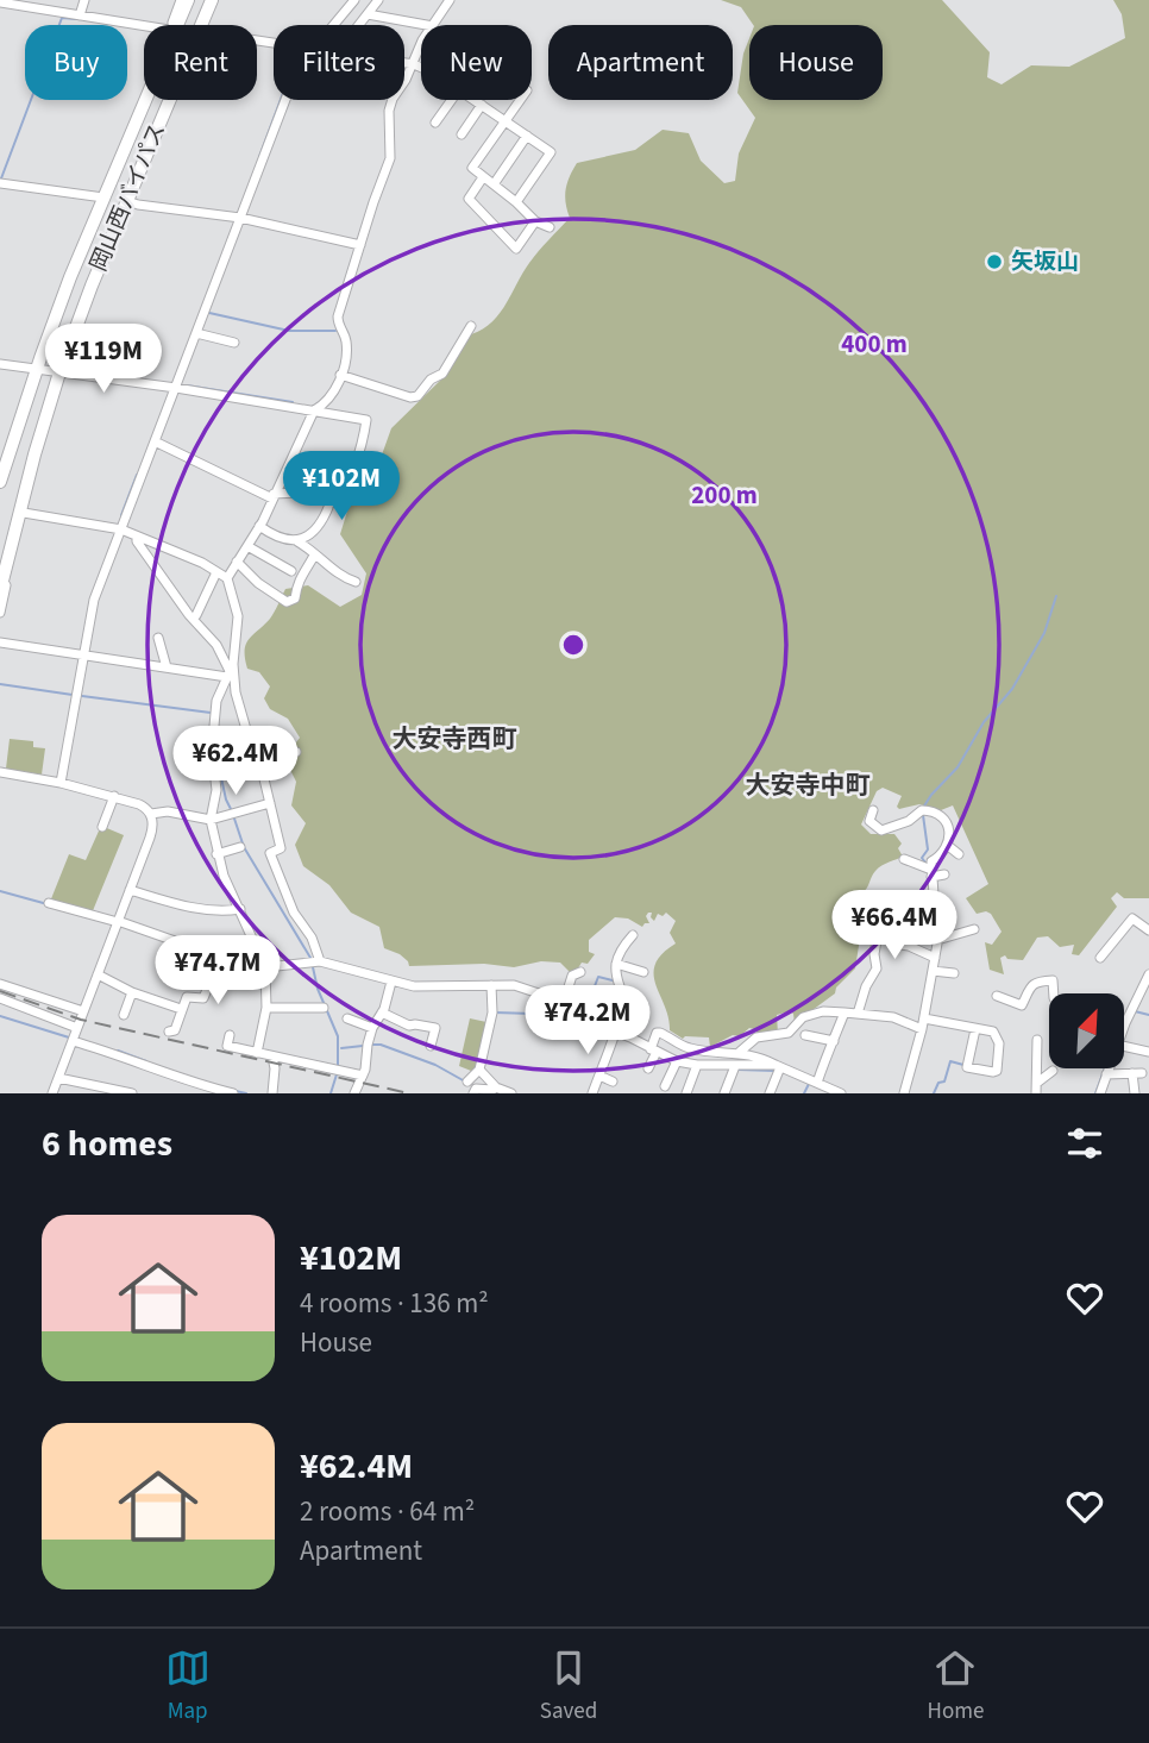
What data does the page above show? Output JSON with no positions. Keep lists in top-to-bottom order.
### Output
{
  "streets": {
    "highway": ["岡山西バイパス"]
  },
  "districts": ["大安寺西町", "大安寺中町"],
  "places": ["矢坂山"],
  "north": "top right",
  "page": {
    "chip": [
      "Buy",
      "Rent",
      "Filters",
      "New",
      "Apartment",
      "House"
    ],
    "price": [
      "¥119M",
      "¥102M",
      "¥62.4M",
      "¥66.4M",
      "¥74.7M",
      "¥74.2M"
    ],
    "heading": "6 homes",
    "list": [
      {
        "name": "¥102M",
        "note": "4 rooms · 136 m² · House"
      },
      {
        "name": "¥62.4M",
        "note": "2 rooms · 64 m² · Apartment"
      }
    ],
    "tabs": ["Map", "Saved", "Home"]
  },
  "rings": ["400 m", "200 m"]
}
